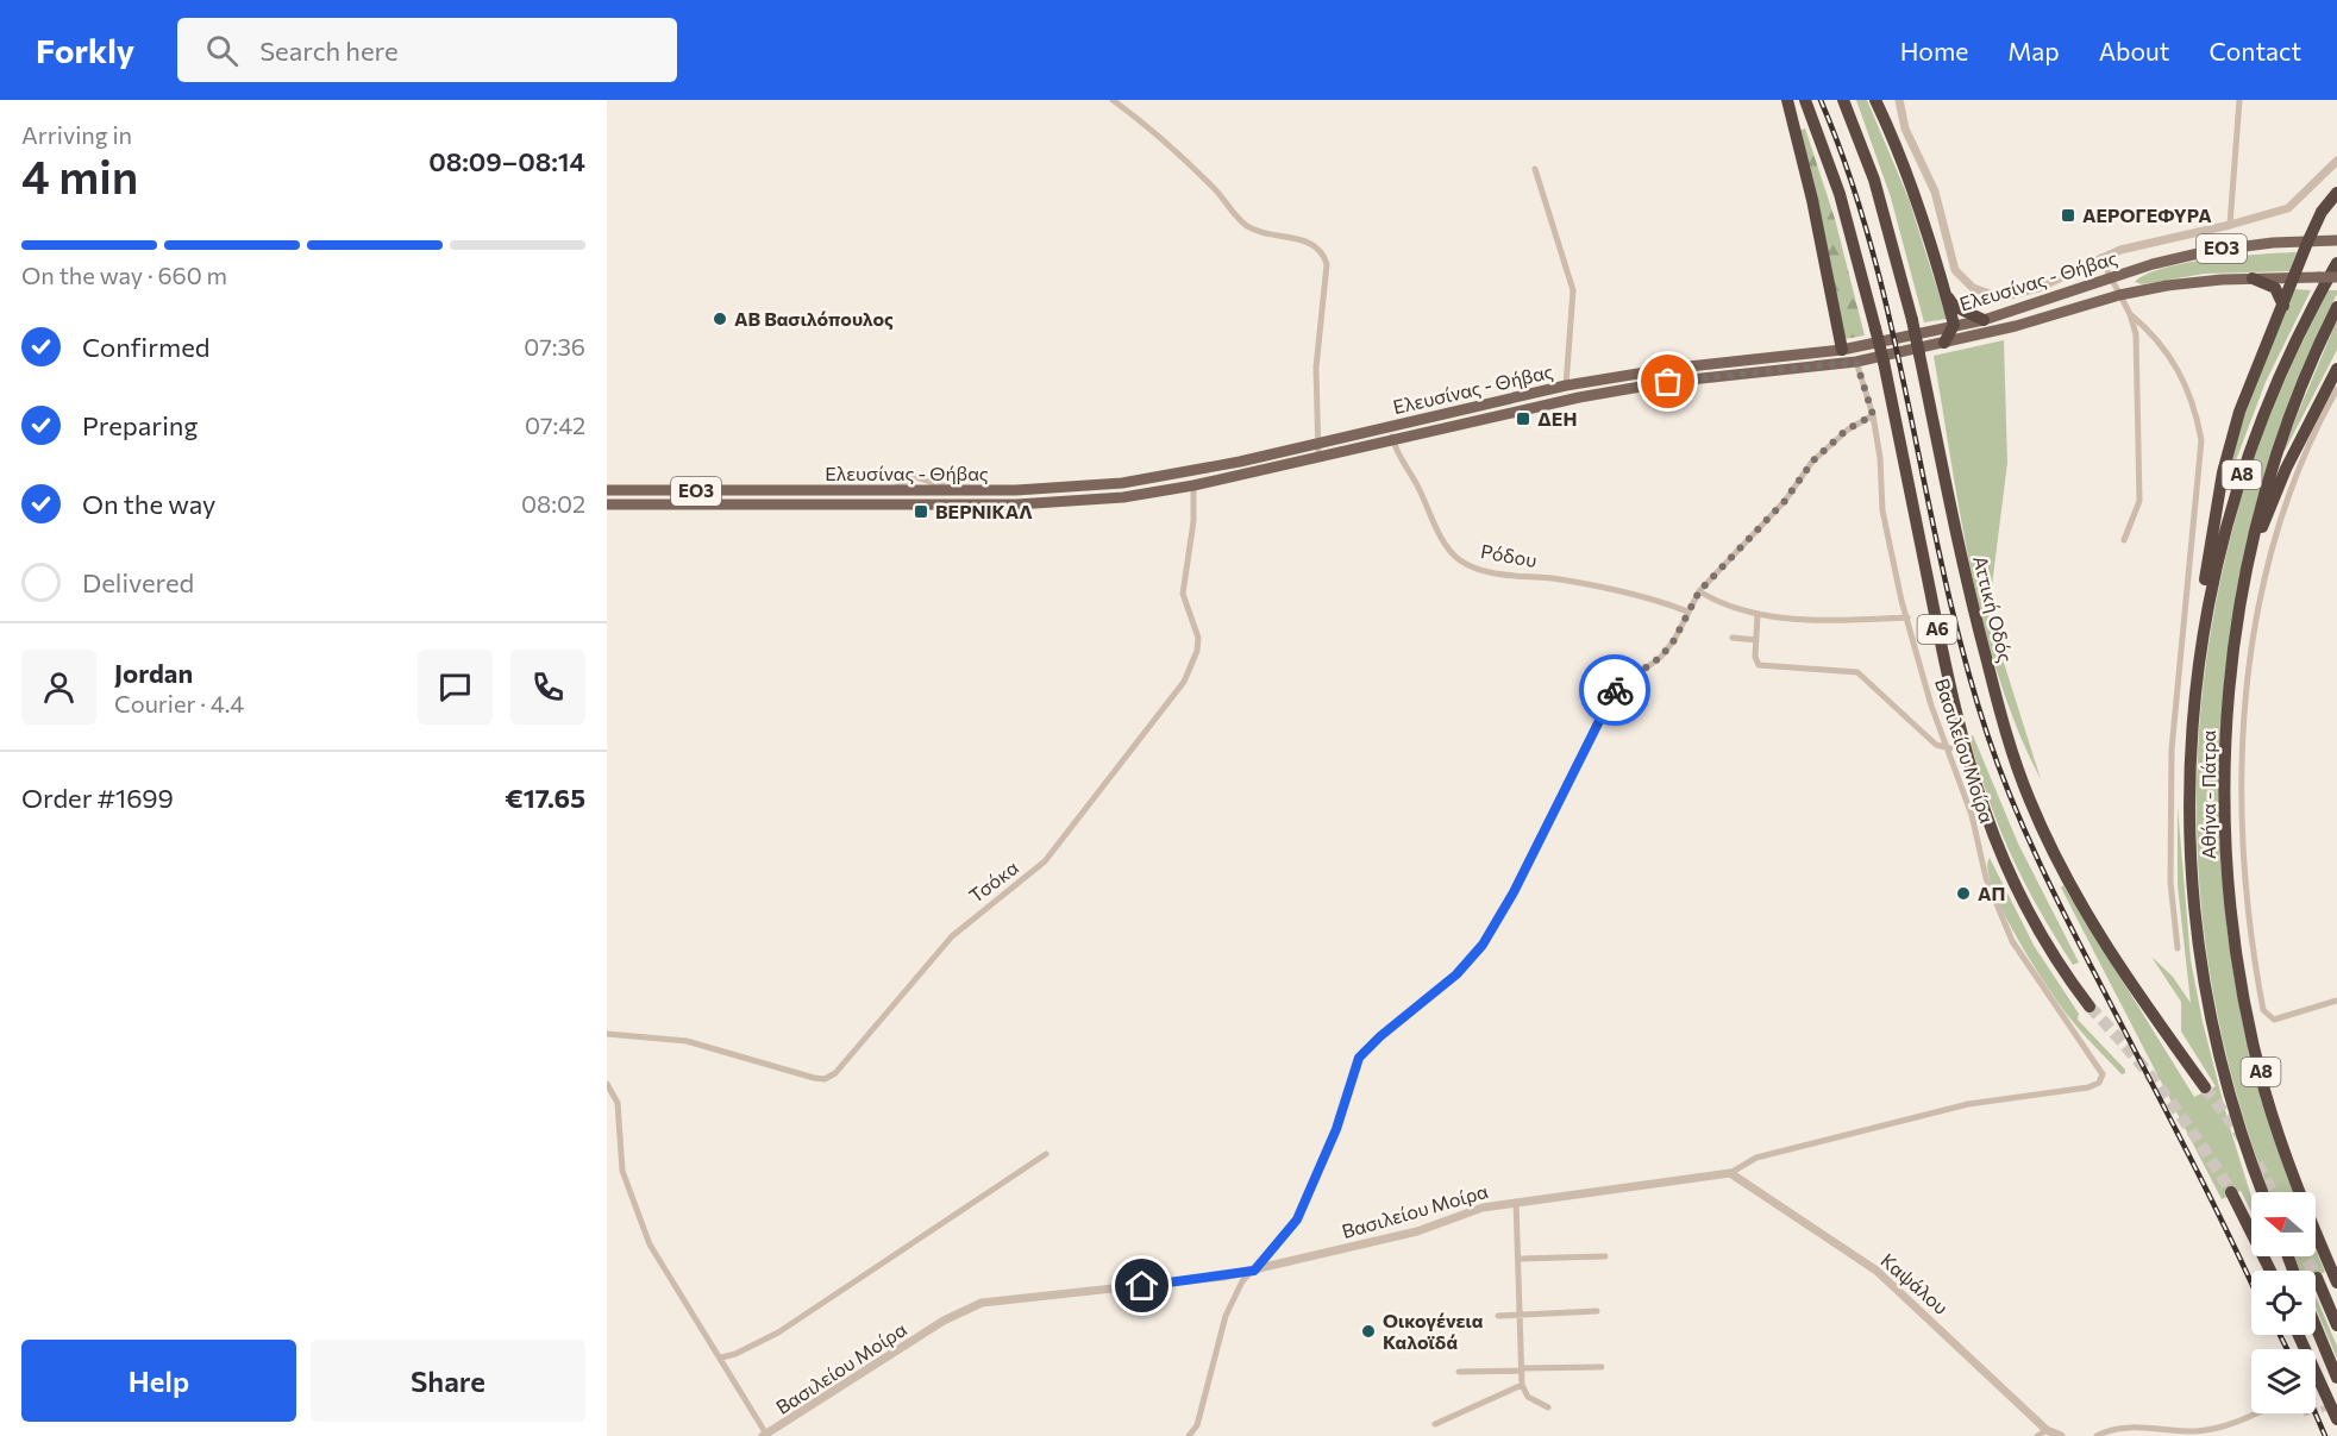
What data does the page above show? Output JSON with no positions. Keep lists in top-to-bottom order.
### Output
{
  "streets": {
    "highway": [
      "Α8",
      "Αττική Οδός",
      "Α6",
      "Αθήνα - Πάτρα"
    ],
    "main road": ["ΕΟ3", "Ελευσίνας - Θήβας"],
    "street": [
      "Ρόδου",
      "Βασιλείου Μοίρα",
      "Τσόκα",
      "Καψάλου"
    ]
  },
  "crossings": [
    ["Ελευσίνας - Θήβας", "Ρόδου"],
    ["Ελευσίνας - Θήβας", "Βασιλείου Μοίρα"],
    ["Ελευσίνας - Θήβας", "Τσόκα"],
    ["Βασιλείου Μοίρα", "Καψάλου"]
  ],
  "places": {
    "transit": ["ΑΕΡΟΓΕΦΥΡΑ", "ΔΕΗ", "ΒΕΡΝΙΚΑΛ"],
    "other": ["ΑΒ Βασιλόπουλος", "ΑΠ", "Οικογένεια Καλοϊδά"]
  },
  "north": "left",
  "page": {
    "header": "Forkly",
    "search": "Search here",
    "nav": [
      "Home",
      "Map",
      "About",
      "Contact"
    ],
    "heading": ["4 min", "Arriving in", "08:09–08:14"],
    "panel": [
      "Jordan",
      "Courier · 4.4",
      "Order #1699",
      "€17.65"
    ],
    "bar": "On the way · 660 m",
    "list": [
      ["Confirmed", "07:36"],
      ["Preparing", "07:42"],
      ["On the way", "08:02"],
      "Delivered"
    ],
    "buttons": ["Help", "Share"]
  }
}
